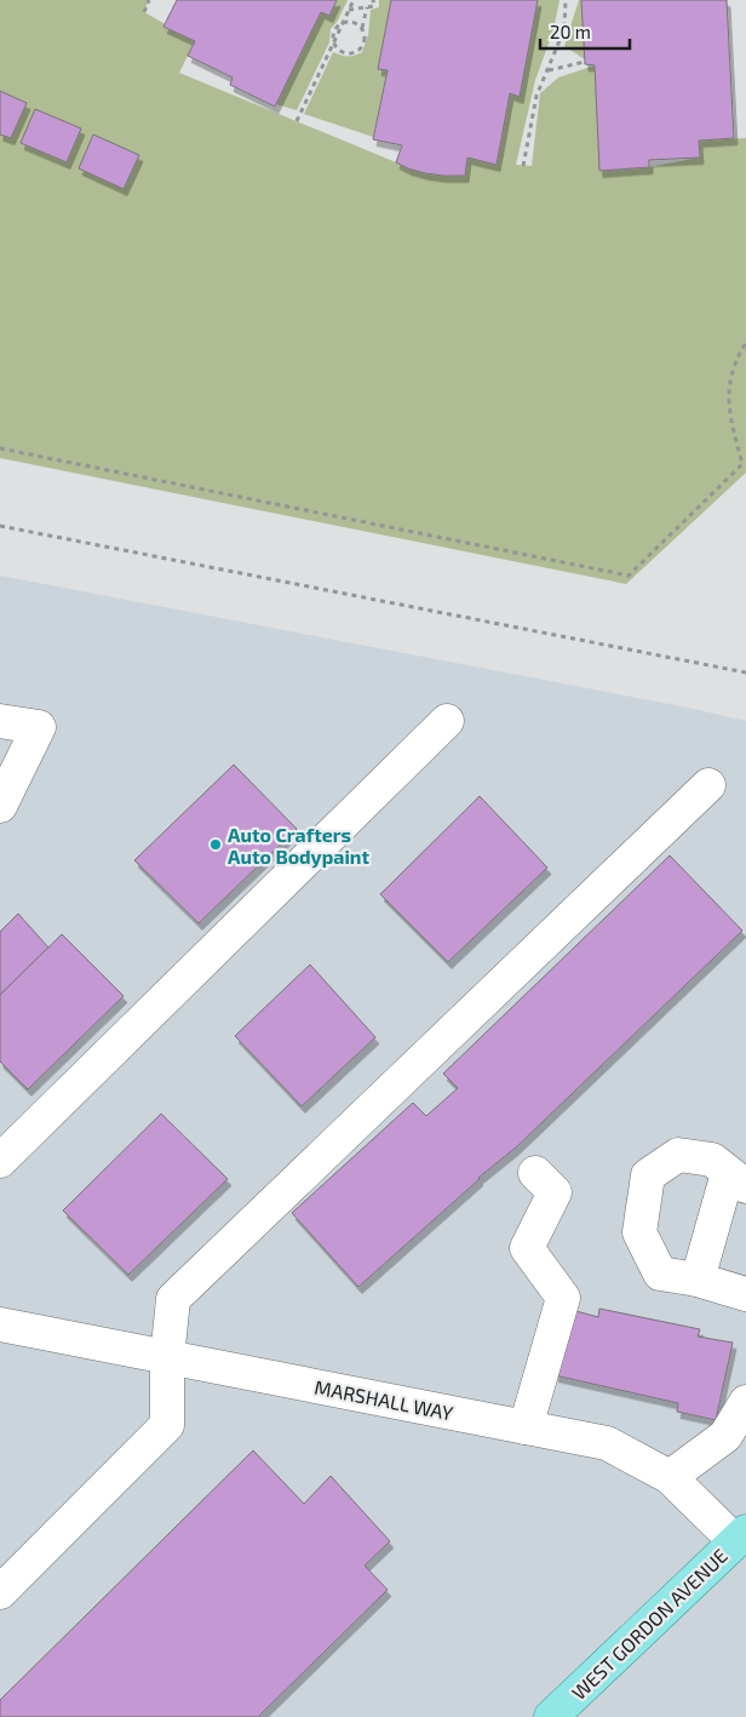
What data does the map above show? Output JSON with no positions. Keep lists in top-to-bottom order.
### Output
{
  "streets": {
    "main road": ["WEST GORDON AVENUE"],
    "street": ["MARSHALL WAY"]
  },
  "crossings": [
    ["MARSHALL WAY", "WEST GORDON AVENUE"]
  ],
  "places": ["Auto Crafters Auto Bodypaint"],
  "scale_bar": "20 m"
}
